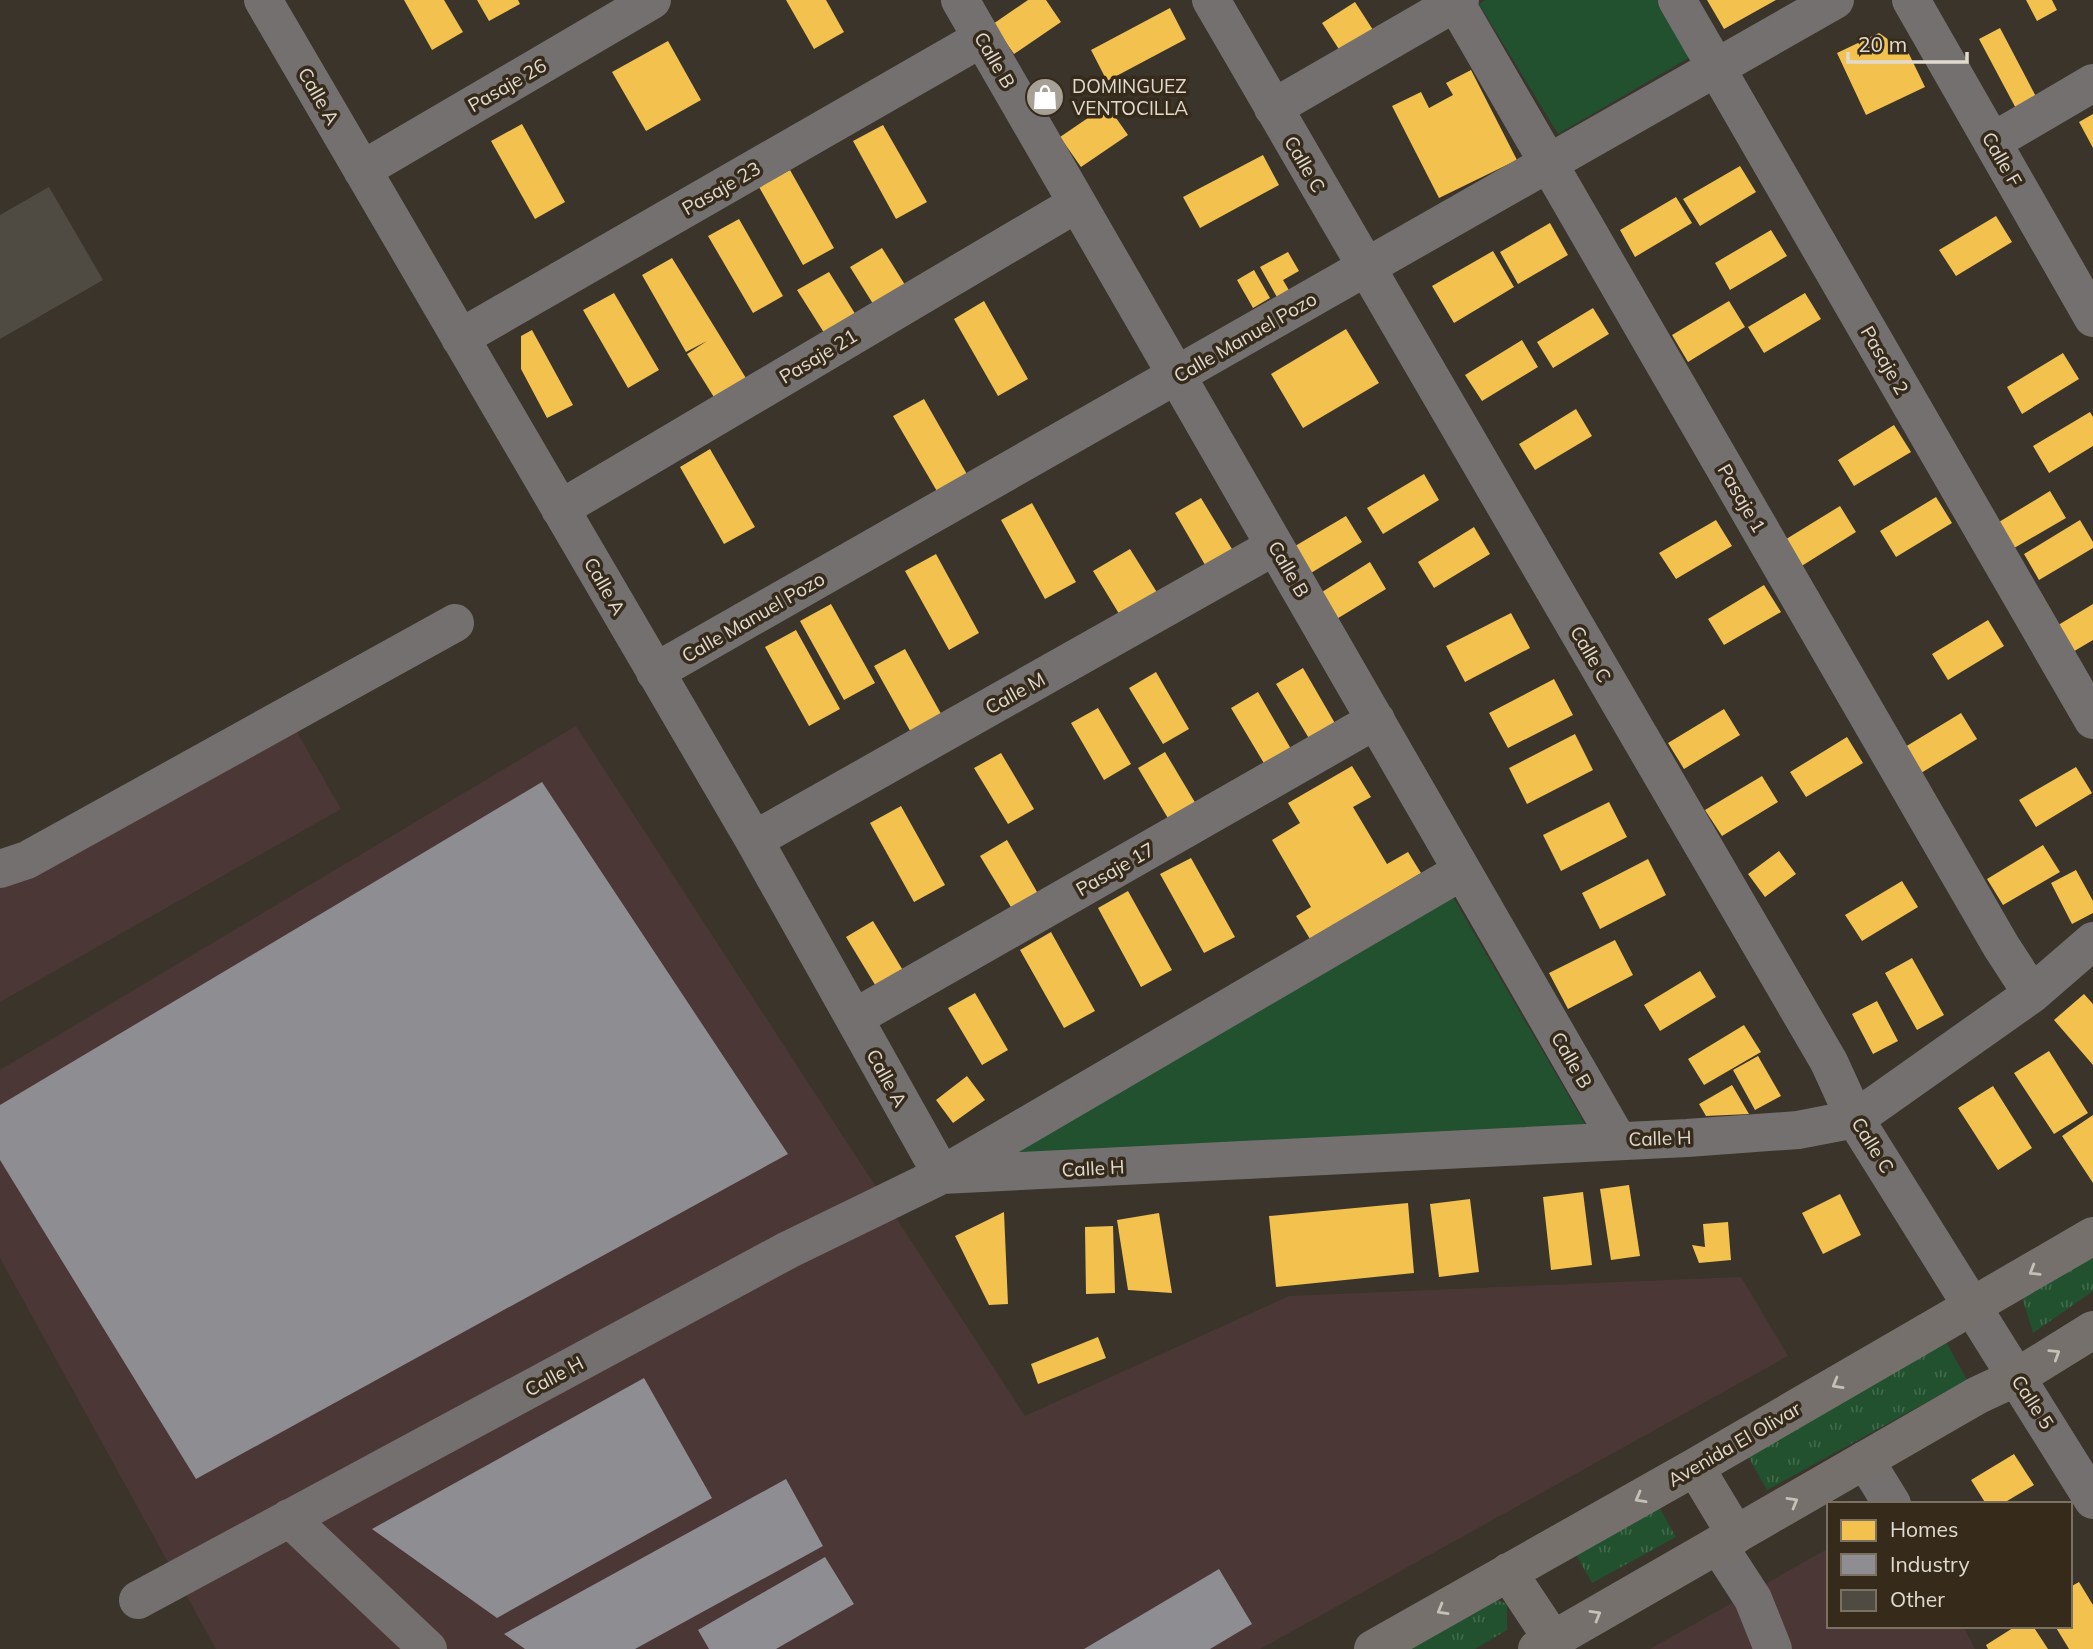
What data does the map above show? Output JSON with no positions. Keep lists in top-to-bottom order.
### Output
{
  "streets": {
    "main road": ["Avenida El Olivar"],
    "street": [
      "Calle B",
      "Pasaje 26",
      "Calle A",
      "Calle F",
      "Calle C",
      "Pasaje 23",
      "Calle Manuel Pozo",
      "Pasaje 21",
      "Pasaje 2",
      "Pasaje 1",
      "Calle M",
      "Pasaje 17",
      "Calle H",
      "Calle 5"
    ]
  },
  "crossings": [
    ["Calle B", "Pasaje 23"],
    ["Calle B", "Calle Manuel Pozo"],
    ["Calle B", "Pasaje 21"],
    ["Calle B", "Calle M"],
    ["Calle B", "Pasaje 17"],
    ["Calle B", "Calle H"],
    ["Pasaje 26", "Calle A"],
    ["Calle A", "Pasaje 23"],
    ["Calle A", "Calle Manuel Pozo"],
    ["Calle A", "Pasaje 21"],
    ["Calle A", "Calle M"],
    ["Calle A", "Pasaje 17"],
    ["Calle A", "Calle H"],
    ["Calle C", "Calle Manuel Pozo"],
    ["Calle C", "Calle H"],
    ["Calle C", "Calle 5"],
    ["Calle C", "Avenida El Olivar"],
    ["Calle Manuel Pozo", "Pasaje 2"],
    ["Calle Manuel Pozo", "Pasaje 1"],
    ["Pasaje 1", "Calle H"],
    ["Calle 5", "Avenida El Olivar"]
  ],
  "places": {
    "shop": ["DOMINGUEZ VENTOCILLA"]
  },
  "legend": ["Homes", "Industry", "Other"],
  "scale_bar": "20 m"
}
